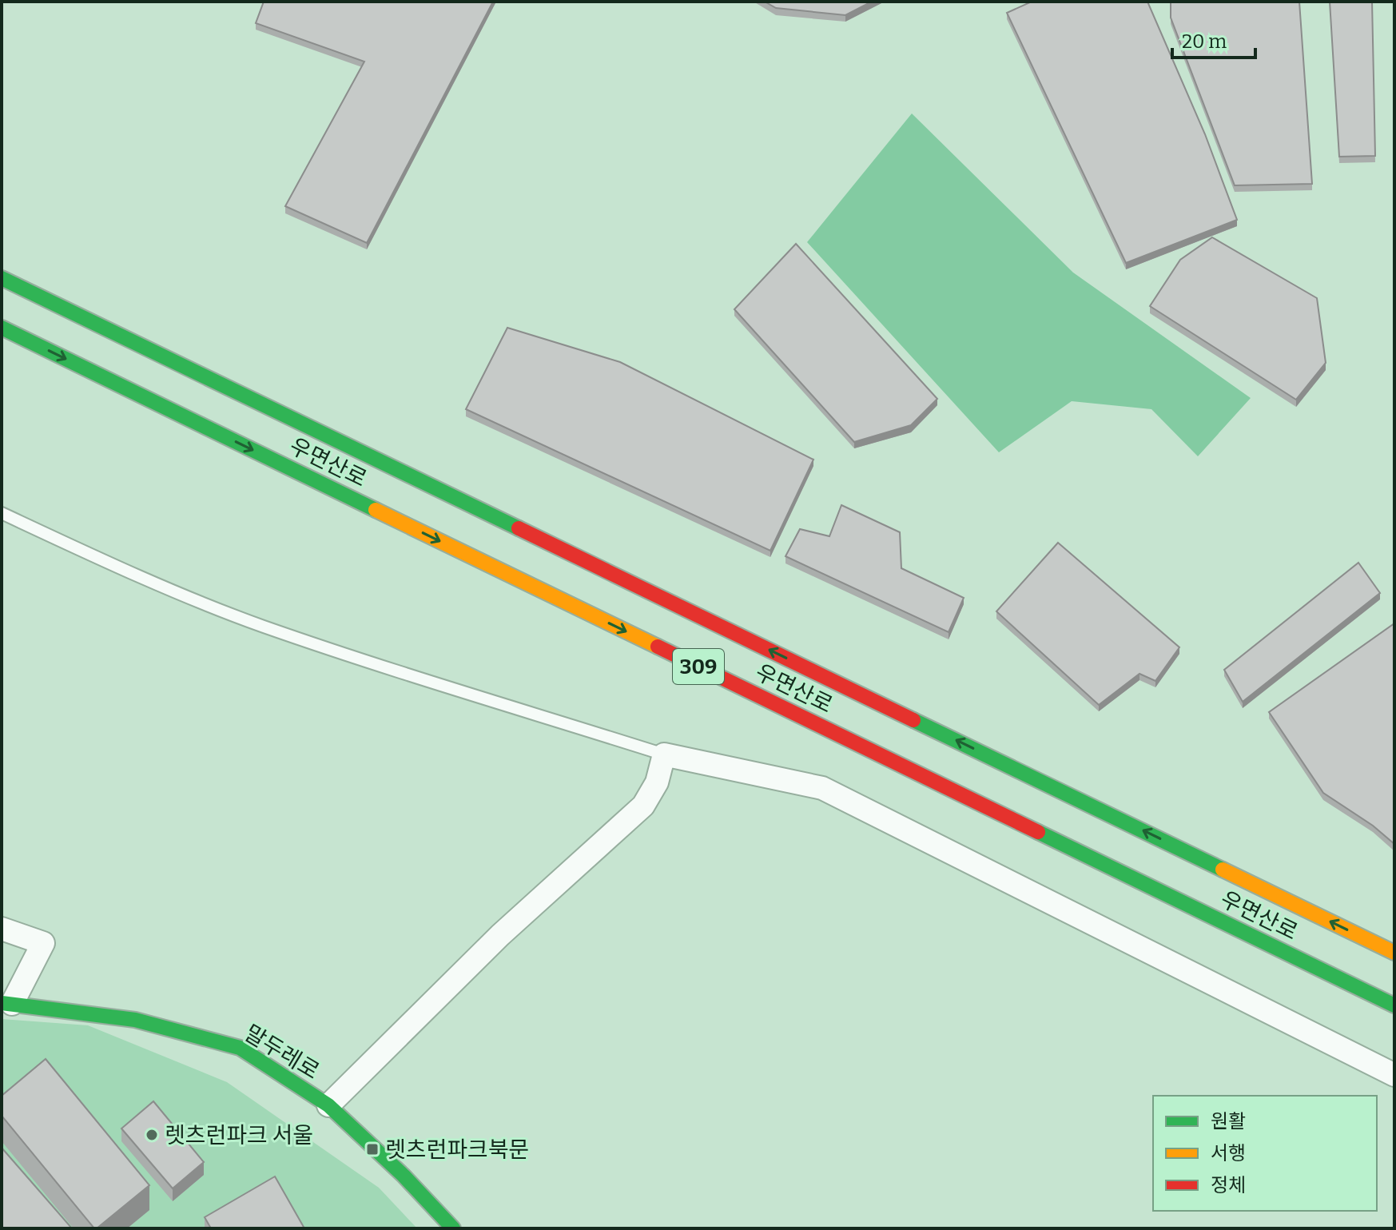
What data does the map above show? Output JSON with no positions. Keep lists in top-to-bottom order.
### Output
{
  "streets": {
    "main road": ["우면산로", "309", "말두레로"]
  },
  "places": {
    "other": ["렛츠런파크 서울"],
    "transit": ["렛츠런파크북문"]
  },
  "legend": ["원활", "서행", "정체"],
  "scale_bar": "20 m"
}
